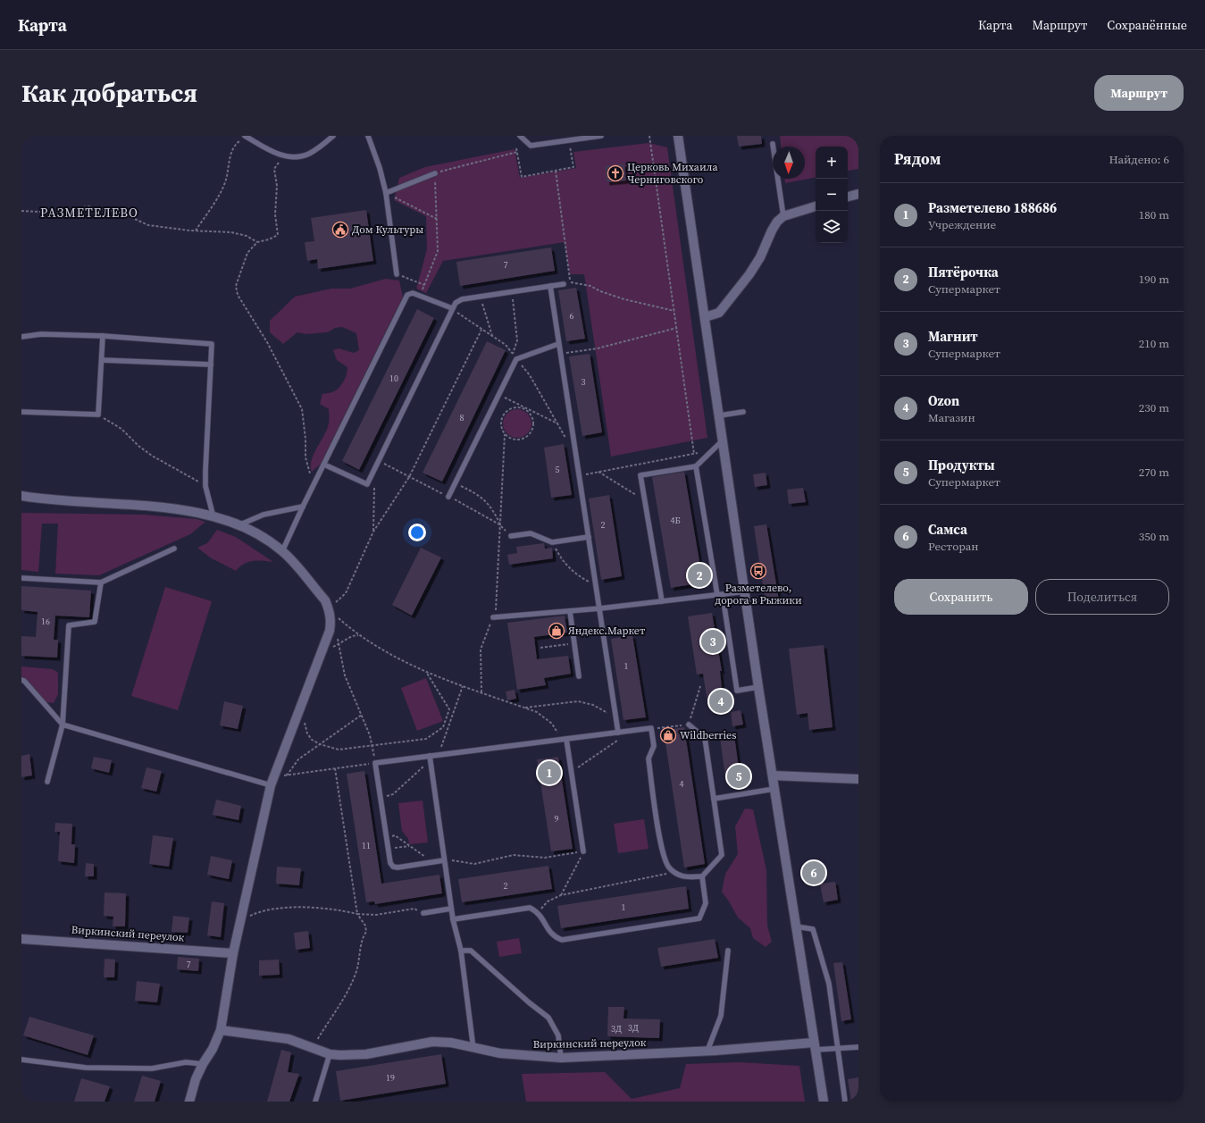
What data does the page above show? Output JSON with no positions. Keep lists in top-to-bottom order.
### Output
{
  "streets": {
    "street": ["Виркинский переулок"]
  },
  "districts": ["РАЗМЕТЕЛЕВО"],
  "places": {
    "church": ["Церковь Михаила Черниговского"],
    "public building": ["Дом Культуры"],
    "bus stop": ["Разметелево, дорога в Рыжики"],
    "shop": ["Яндекс.Маркет", "Wildberries"]
  },
  "house_numbers": [
    "7",
    "6",
    "10",
    "3",
    "8",
    "5",
    "4Б",
    "2",
    "16",
    "1",
    "4",
    "9",
    "11",
    "2",
    "1",
    "7",
    "3Д",
    "3Д",
    "19"
  ],
  "north": "bottom",
  "page": {
    "header": "Карта",
    "nav": ["Карта", "Маршрут", "Сохранённые"],
    "buttons": [
      "Маршрут",
      ["Сохранить", "Поделиться"]
    ],
    "title": "Как добраться",
    "heading": ["Рядом", "Найдено: 6"],
    "map_buttons": ["+", "−"],
    "list": [
      {
        "mark": "1",
        "name": "Разметелево 188686",
        "note": "Учреждение",
        "value": "180 m"
      },
      {
        "mark": "2",
        "name": "Пятёрочка",
        "note": "Супермаркет",
        "value": "190 m"
      },
      {
        "mark": "3",
        "name": "Магнит",
        "note": "Супермаркет",
        "value": "210 m"
      },
      {
        "mark": "4",
        "name": "Ozon",
        "note": "Магазин",
        "value": "230 m"
      },
      {
        "mark": "5",
        "name": "Продукты",
        "note": "Супермаркет",
        "value": "270 m"
      },
      {
        "mark": "6",
        "name": "Самса",
        "note": "Ресторан",
        "value": "350 m"
      }
    ],
    "pins": [
      "2",
      "3",
      "4",
      "1",
      "5",
      "6"
    ]
  }
}
